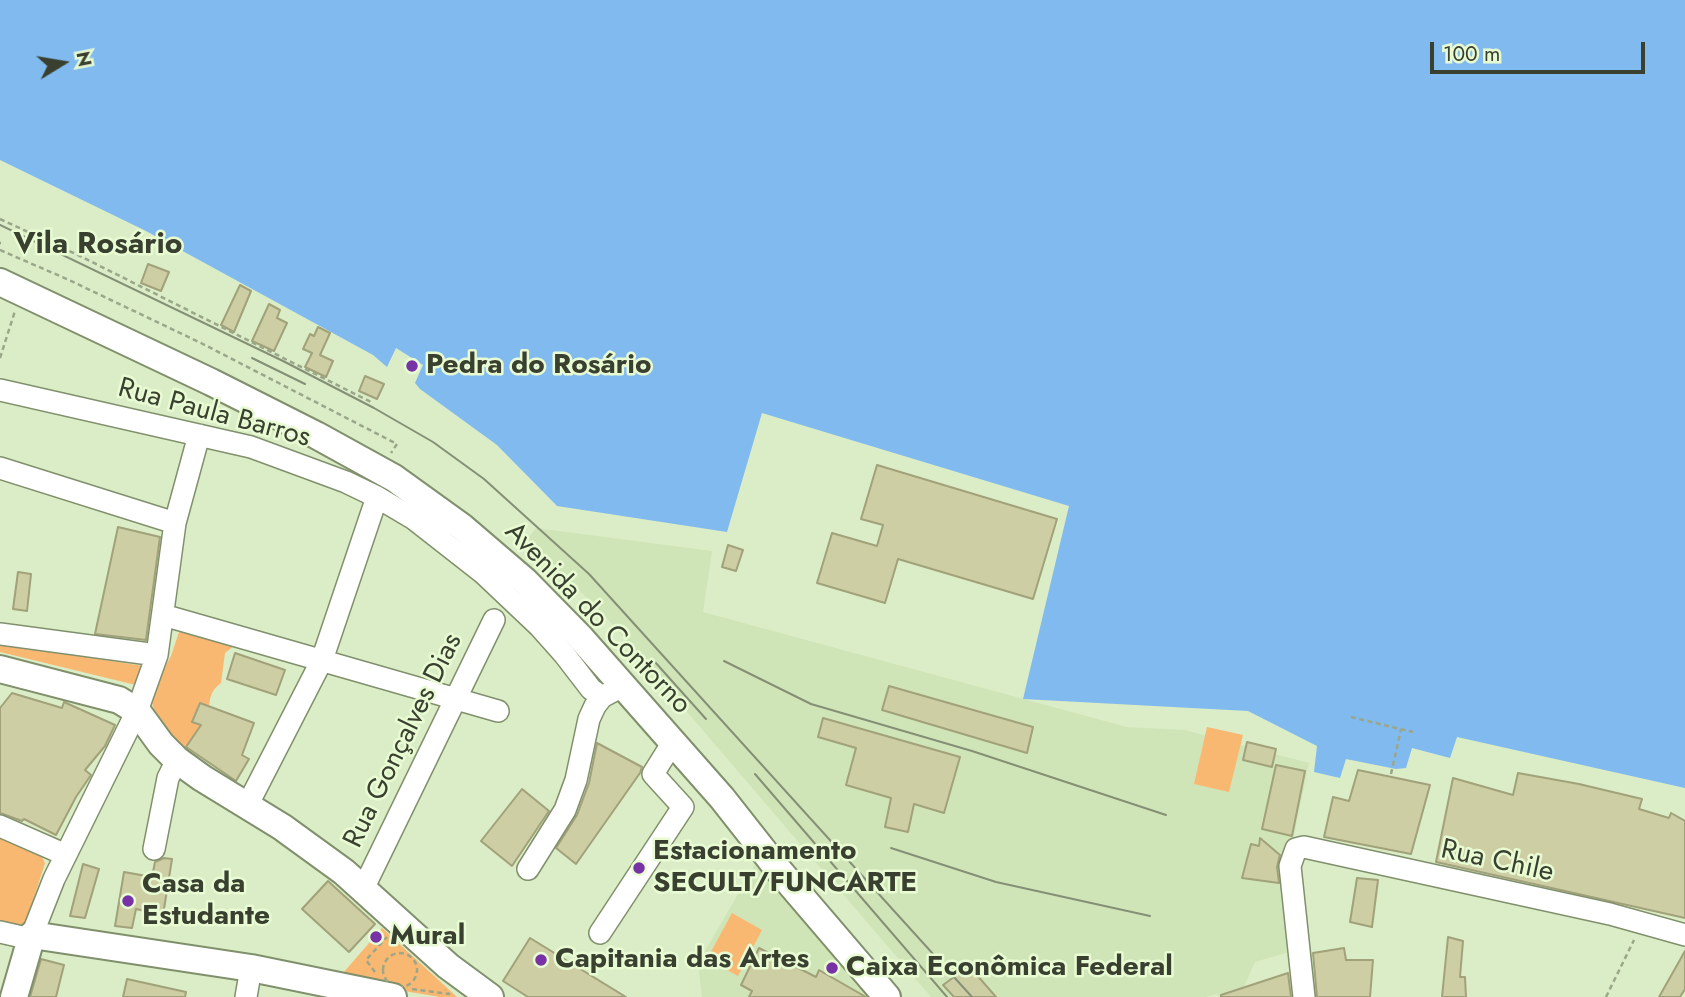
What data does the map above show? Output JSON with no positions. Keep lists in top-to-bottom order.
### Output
{
  "streets": {
    "main road": ["Avenida do Contorno"],
    "street": ["Rua Paula Barros", "Rua Gonçalves Dias", "Rua Chile"]
  },
  "crossings": [
    ["Rua Paula Barros", "Avenida do Contorno"]
  ],
  "districts": ["Vila Rosário"],
  "places": [
    "Pedra do Rosário",
    "Estacionamento SECULT/FUNCARTE",
    "Casa da Estudante",
    "Mural",
    "Capitania das Artes",
    "Caixa Econômica Federal"
  ],
  "scale_bar": "100 m",
  "north": "right"
}
